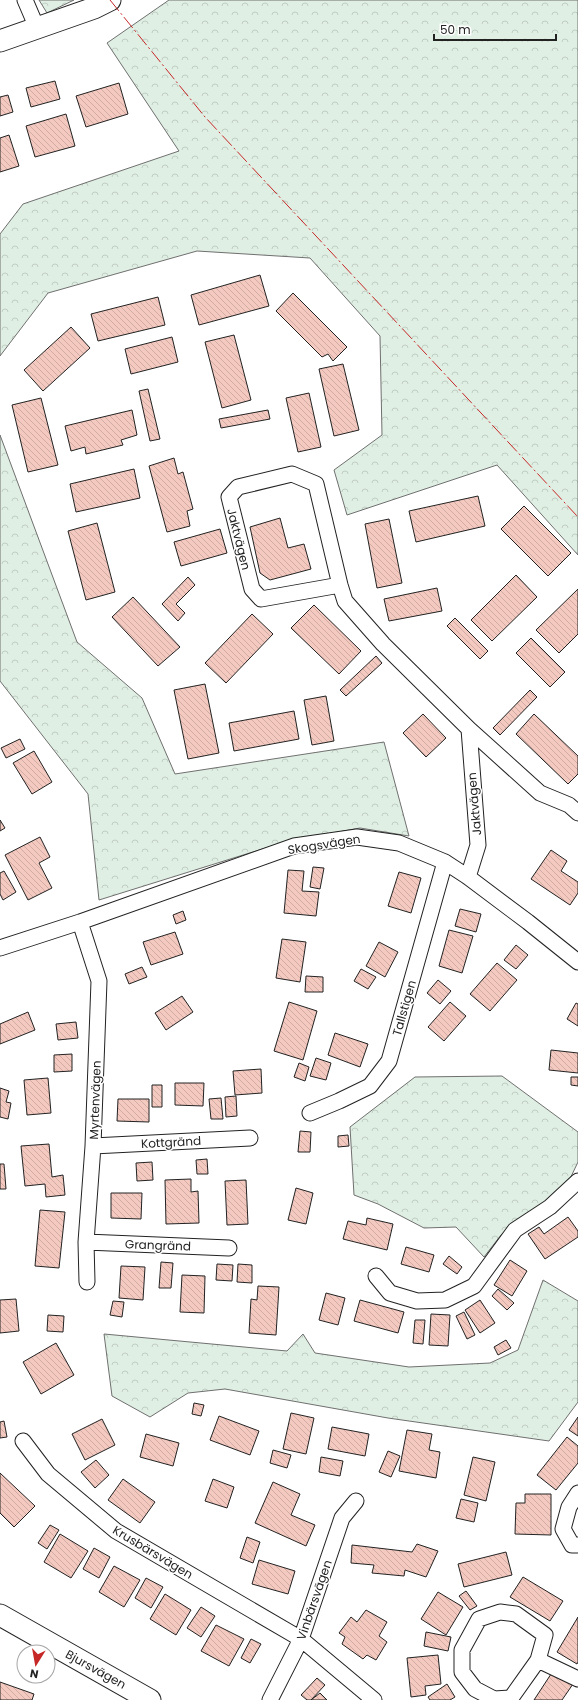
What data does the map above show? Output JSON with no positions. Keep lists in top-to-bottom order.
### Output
{
  "streets": {
    "street": [
      "Jaktvägen",
      "Skogsvägen",
      "Tallstigen",
      "Myrtenvägen",
      "Kottgränd",
      "Grangränd",
      "Krusbärsvägen",
      "Vinbärsvägen",
      "Bjursvägen"
    ]
  },
  "crossings": [
    ["Jaktvägen", "Skogsvägen"],
    ["Skogsvägen", "Tallstigen"],
    ["Skogsvägen", "Myrtenvägen"],
    ["Myrtenvägen", "Kottgränd"],
    ["Myrtenvägen", "Grangränd"],
    ["Krusbärsvägen", "Vinbärsvägen"]
  ],
  "scale_bar": "50 m",
  "north": "bottom"
}
